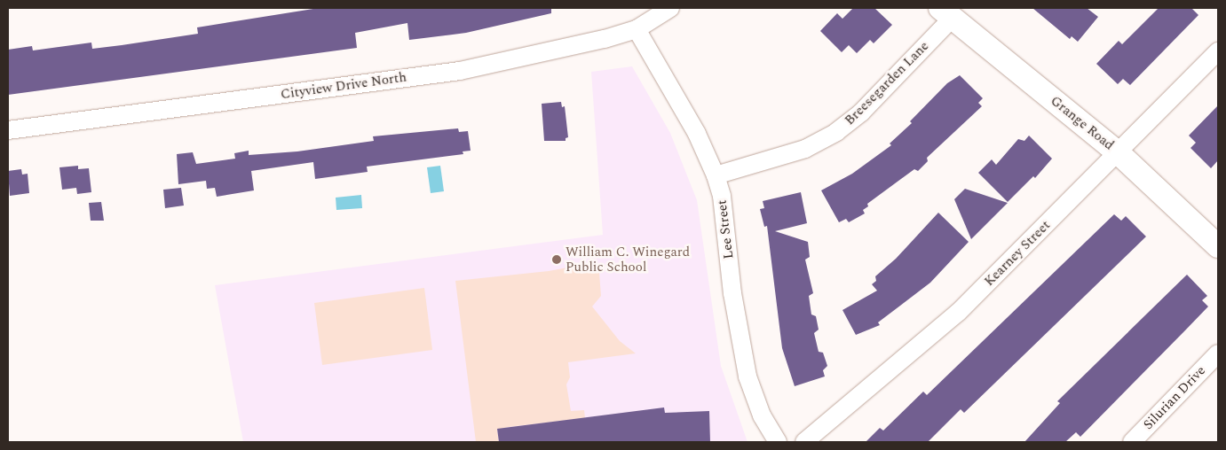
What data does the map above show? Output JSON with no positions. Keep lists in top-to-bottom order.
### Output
{
  "streets": {
    "main road": ["Grange Road"],
    "street": [
      "Breesegarden Lane",
      "Cityview Drive North",
      "Lee Street",
      "Kearney Street",
      "Silurian Drive"
    ]
  },
  "crossings": [
    ["Breesegarden Lane", "Grange Road"],
    ["Breesegarden Lane", "Lee Street"],
    ["Cityview Drive North", "Lee Street"],
    ["Grange Road", "Kearney Street"]
  ],
  "places": ["William C. Winegard Public School"]
}
